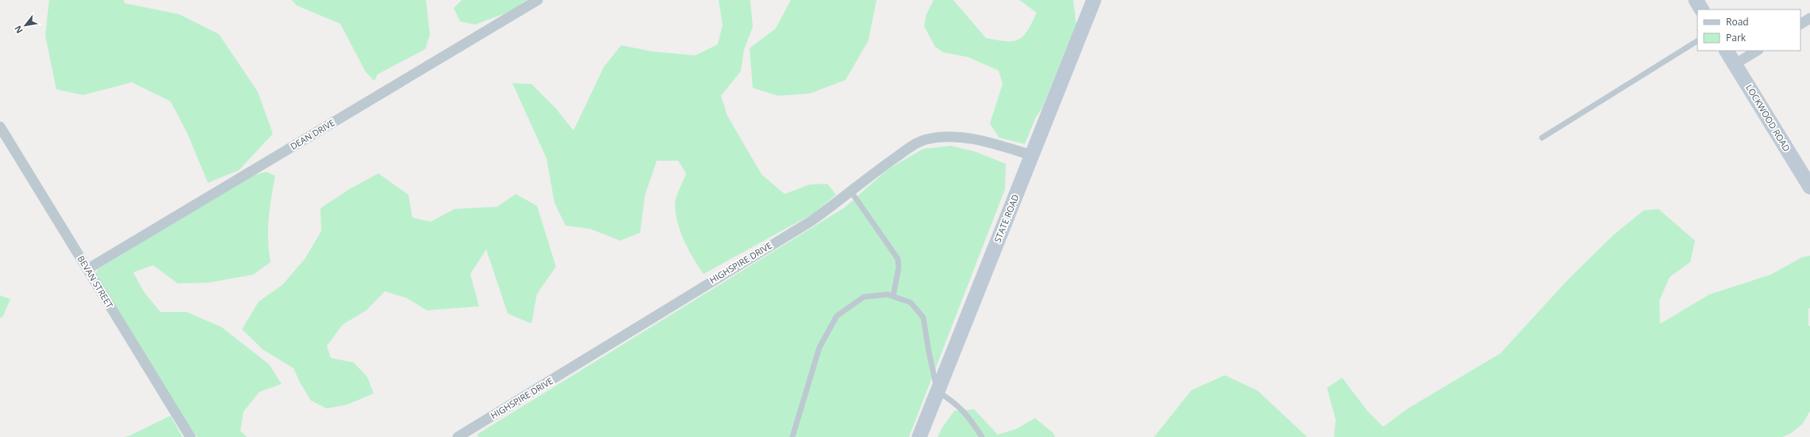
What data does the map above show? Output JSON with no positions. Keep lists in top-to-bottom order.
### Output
{
  "streets": {
    "street": [
      "LOCKWOOD ROAD",
      "DEAN DRIVE",
      "STATE ROAD",
      "HIGHSPIRE DRIVE",
      "BEVAN STREET"
    ]
  },
  "crossings": [
    ["DEAN DRIVE", "BEVAN STREET"],
    ["STATE ROAD", "HIGHSPIRE DRIVE"]
  ],
  "legend": ["Road", "Park"],
  "north": "bottom left"
}
